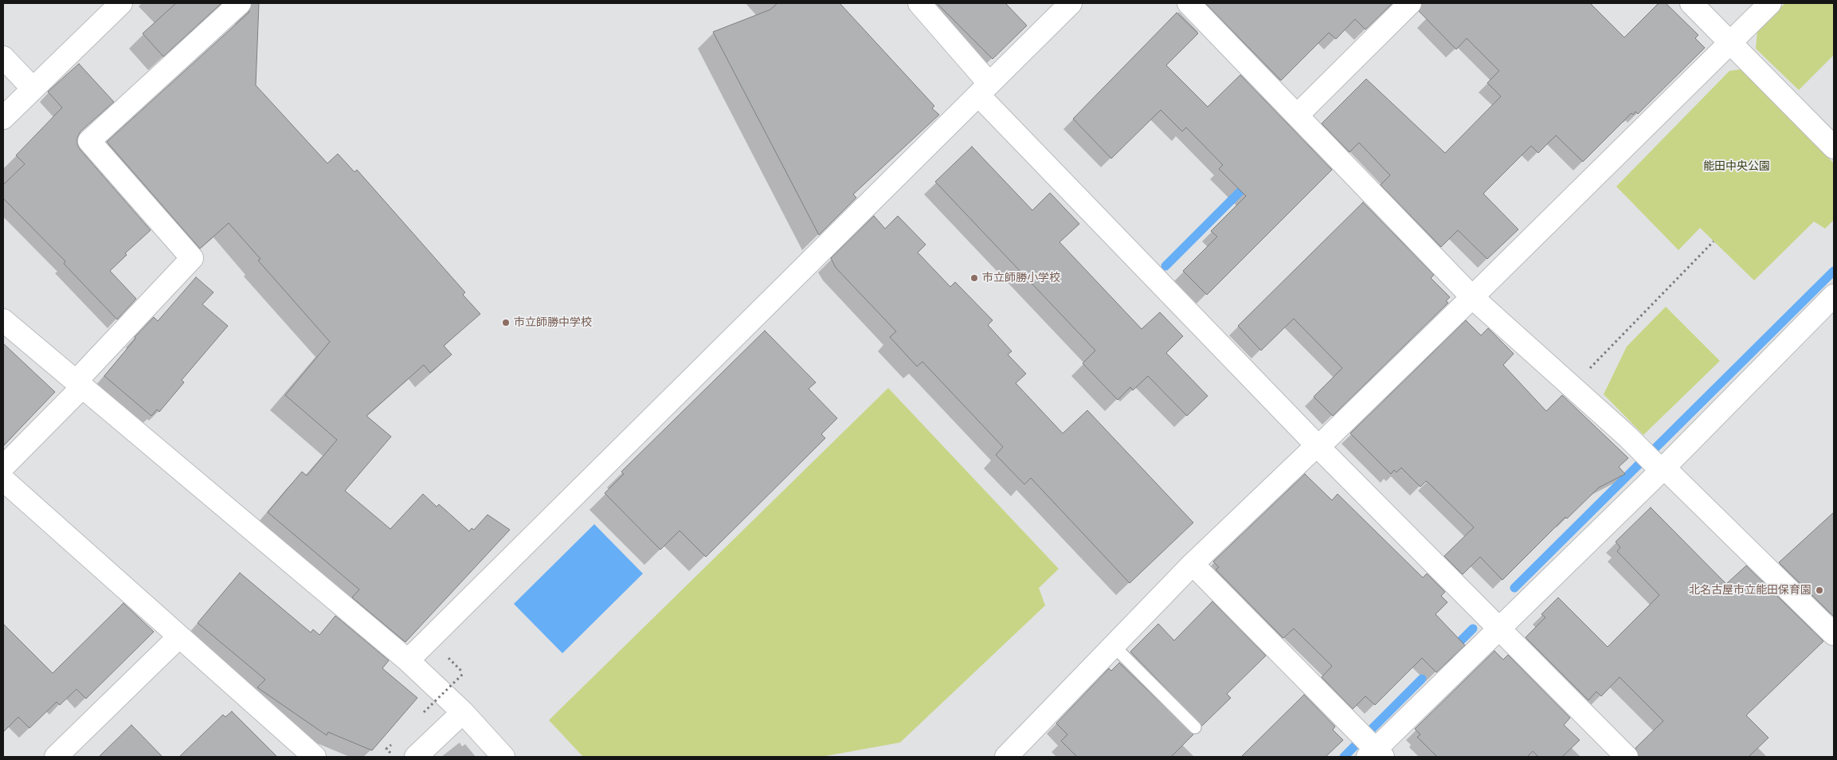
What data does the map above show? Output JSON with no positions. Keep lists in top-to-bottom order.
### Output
{
  "parks": ["能田中央公園"],
  "places": ["市立師勝小学校", "市立師勝中学校", "北名古屋市立能田保育園"]
}
